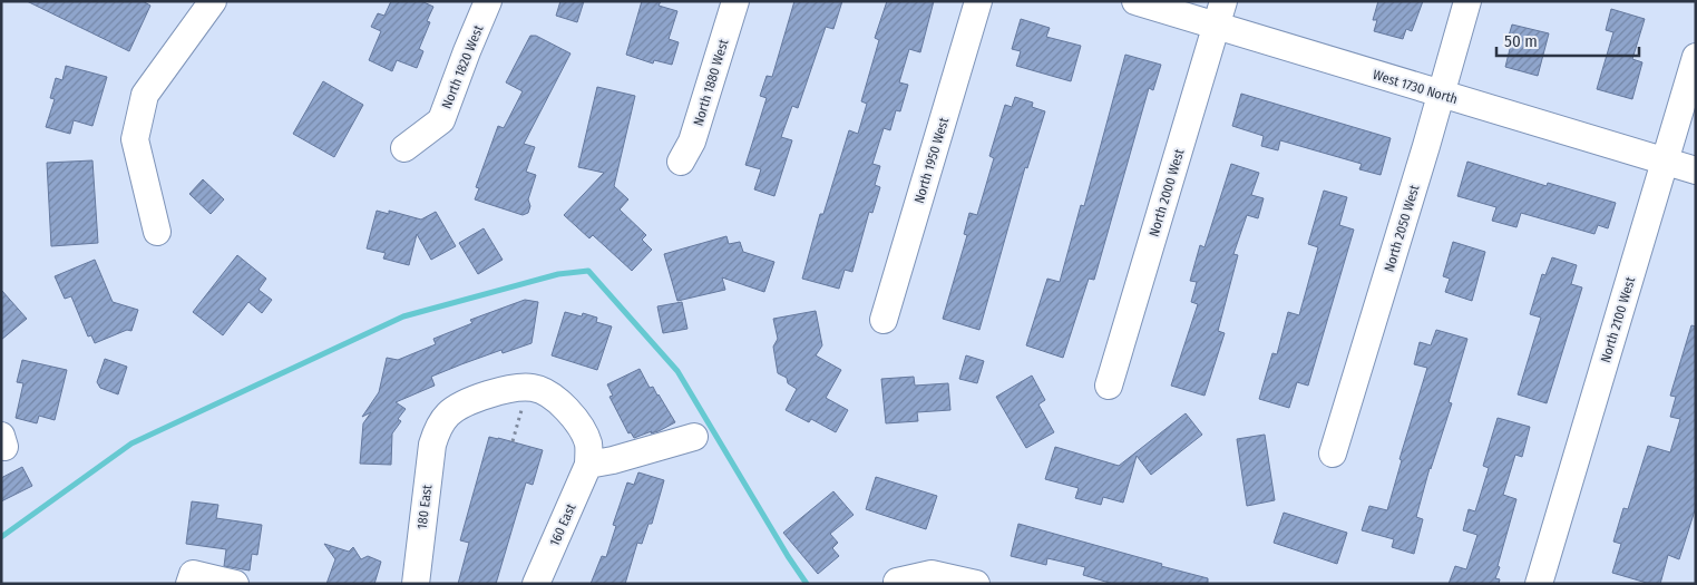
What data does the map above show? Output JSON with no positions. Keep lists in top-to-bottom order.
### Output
{
  "streets": {
    "street": [
      "North 1820 West",
      "North 1880 West",
      "West 1730 North",
      "North 1950 West",
      "North 2000 West",
      "North 2050 West",
      "North 2100 West",
      "180 East",
      "160 East"
    ]
  },
  "crossings": [
    ["West 1730 North", "North 2000 West"],
    ["West 1730 North", "North 2050 West"],
    ["West 1730 North", "North 2100 West"],
    ["180 East", "160 East"]
  ],
  "scale_bar": "50 m"
}
